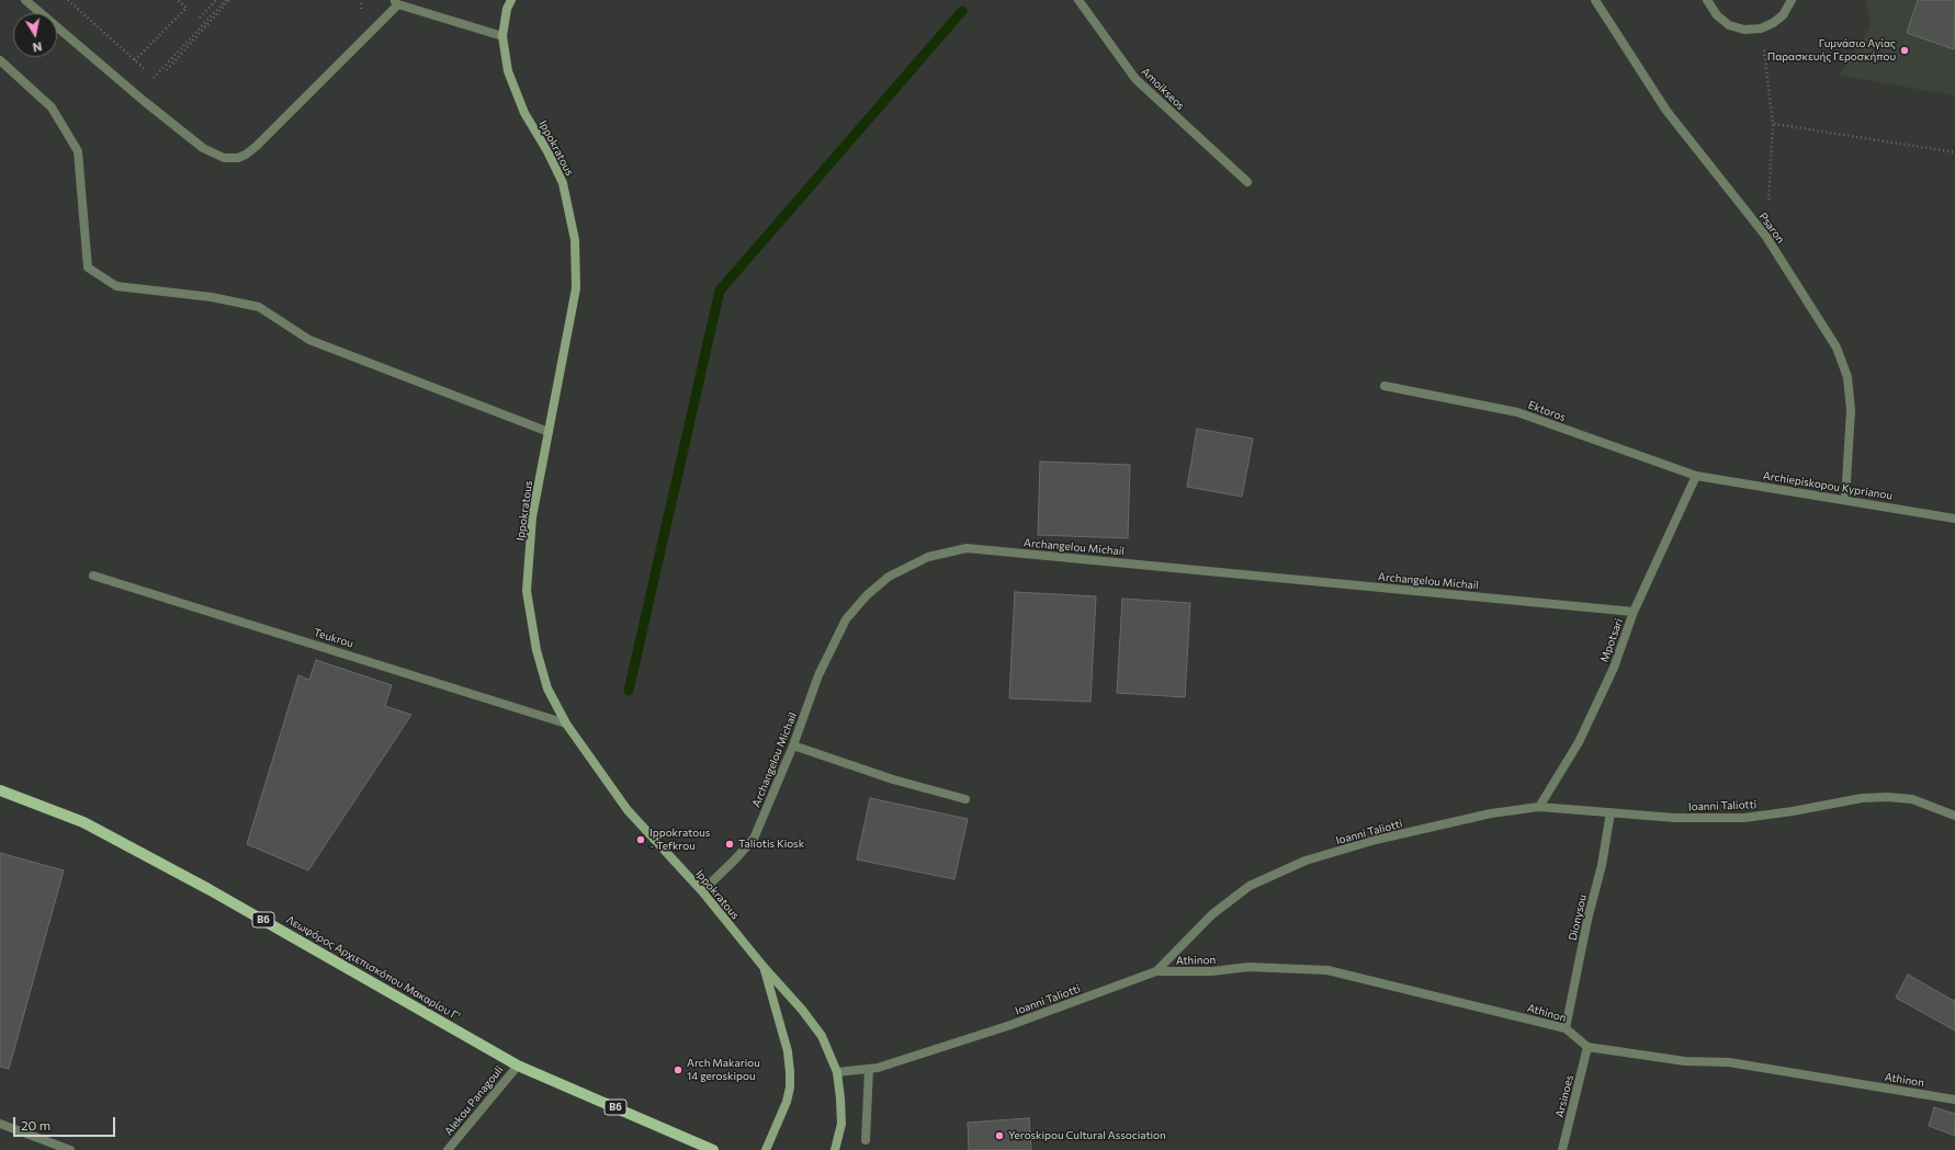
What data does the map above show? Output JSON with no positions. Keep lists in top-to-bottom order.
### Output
{
  "streets": {
    "main road": ["B6", "Λεωφόρος Αρχιεπισκόπου Μακαρίου Γ'"],
    "street": [
      "Amoikseos",
      "Ippokratous",
      "Psaron",
      "Ektoros",
      "Archiepiskopou Kyprianou",
      "Archangelou Michail",
      "Teukrou",
      "Mpotsari",
      "Ioanni Taliotti",
      "Dionysou",
      "Athinon",
      "Arsinoes",
      "Alekou Panagouli"
    ]
  },
  "crossings": [
    ["Ippokratous", "Archangelou Michail"],
    ["Ippokratous", "Teukrou"],
    ["Ippokratous", "Ioanni Taliotti"],
    ["Psaron", "Archiepiskopou Kyprianou"],
    ["Ektoros", "Archiepiskopou Kyprianou"],
    ["Ektoros", "Mpotsari"],
    ["Archiepiskopou Kyprianou", "Mpotsari"],
    ["Archangelou Michail", "Mpotsari"],
    ["Mpotsari", "Ioanni Taliotti"],
    ["Ioanni Taliotti", "Dionysou"],
    ["Ioanni Taliotti", "Athinon"],
    ["Dionysou", "Athinon"],
    ["Athinon", "Arsinoes"],
    ["Λεωφόρος Αρχιεπισκόπου Μακαρίου Γ'", "Alekou Panagouli"]
  ],
  "places": [
    "Γυμνάσιο Αγίας Παρασκευής Γεροσκήπου",
    "Ippokratous - Tefkrou",
    "Taliotis Kiosk",
    "Arch Makariou 14 geroskipou",
    "Yeroskipou Cultural Association"
  ],
  "scale_bar": "20 m",
  "north": "bottom"
}
